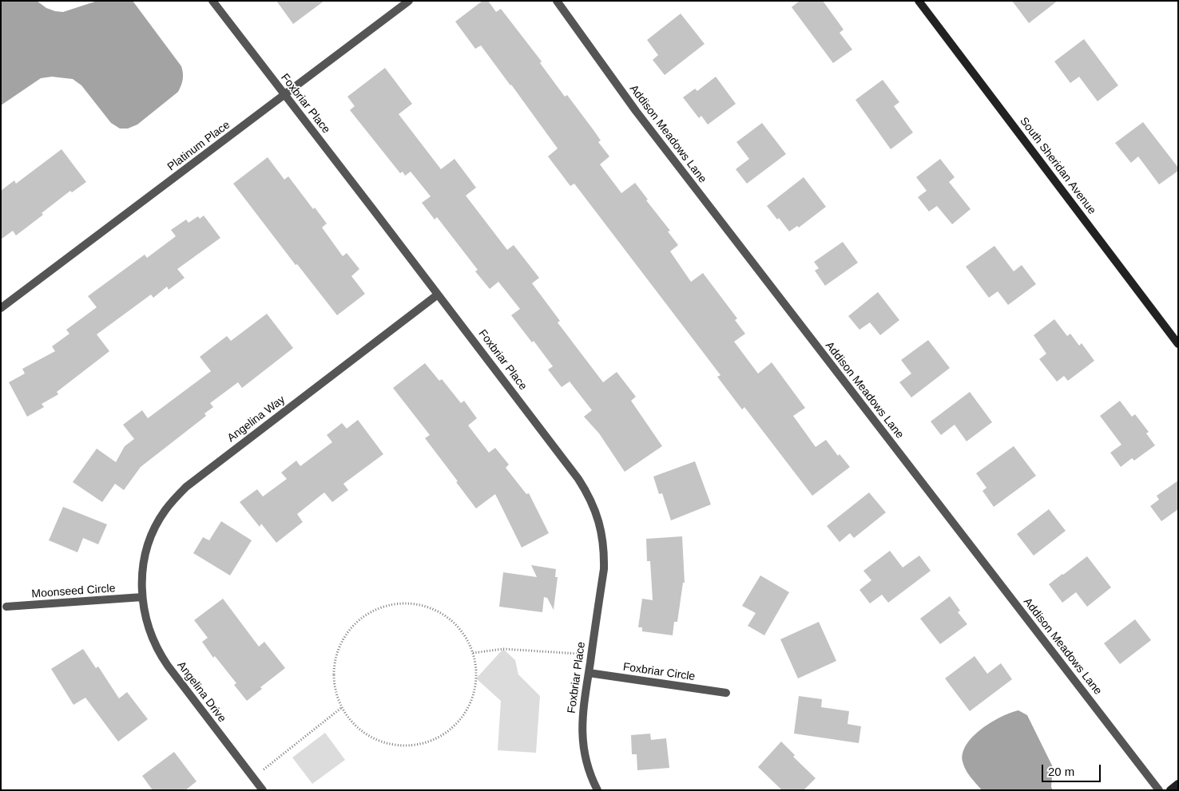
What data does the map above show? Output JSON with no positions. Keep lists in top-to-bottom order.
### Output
{
  "streets": {
    "street": [
      "Foxbriar Place",
      "Addison Meadows Lane",
      "Platinum Place",
      "South Sheridan Avenue",
      "Angelina Way",
      "Moonseed Circle",
      "Foxbriar Circle",
      "Angelina Drive"
    ]
  },
  "crossings": [
    ["Foxbriar Place", "Platinum Place"],
    ["Foxbriar Place", "Angelina Way"],
    ["Foxbriar Place", "Foxbriar Circle"],
    ["Angelina Way", "Moonseed Circle"],
    ["Angelina Way", "Angelina Drive"],
    ["Moonseed Circle", "Angelina Drive"]
  ],
  "scale_bar": "20 m"
}
